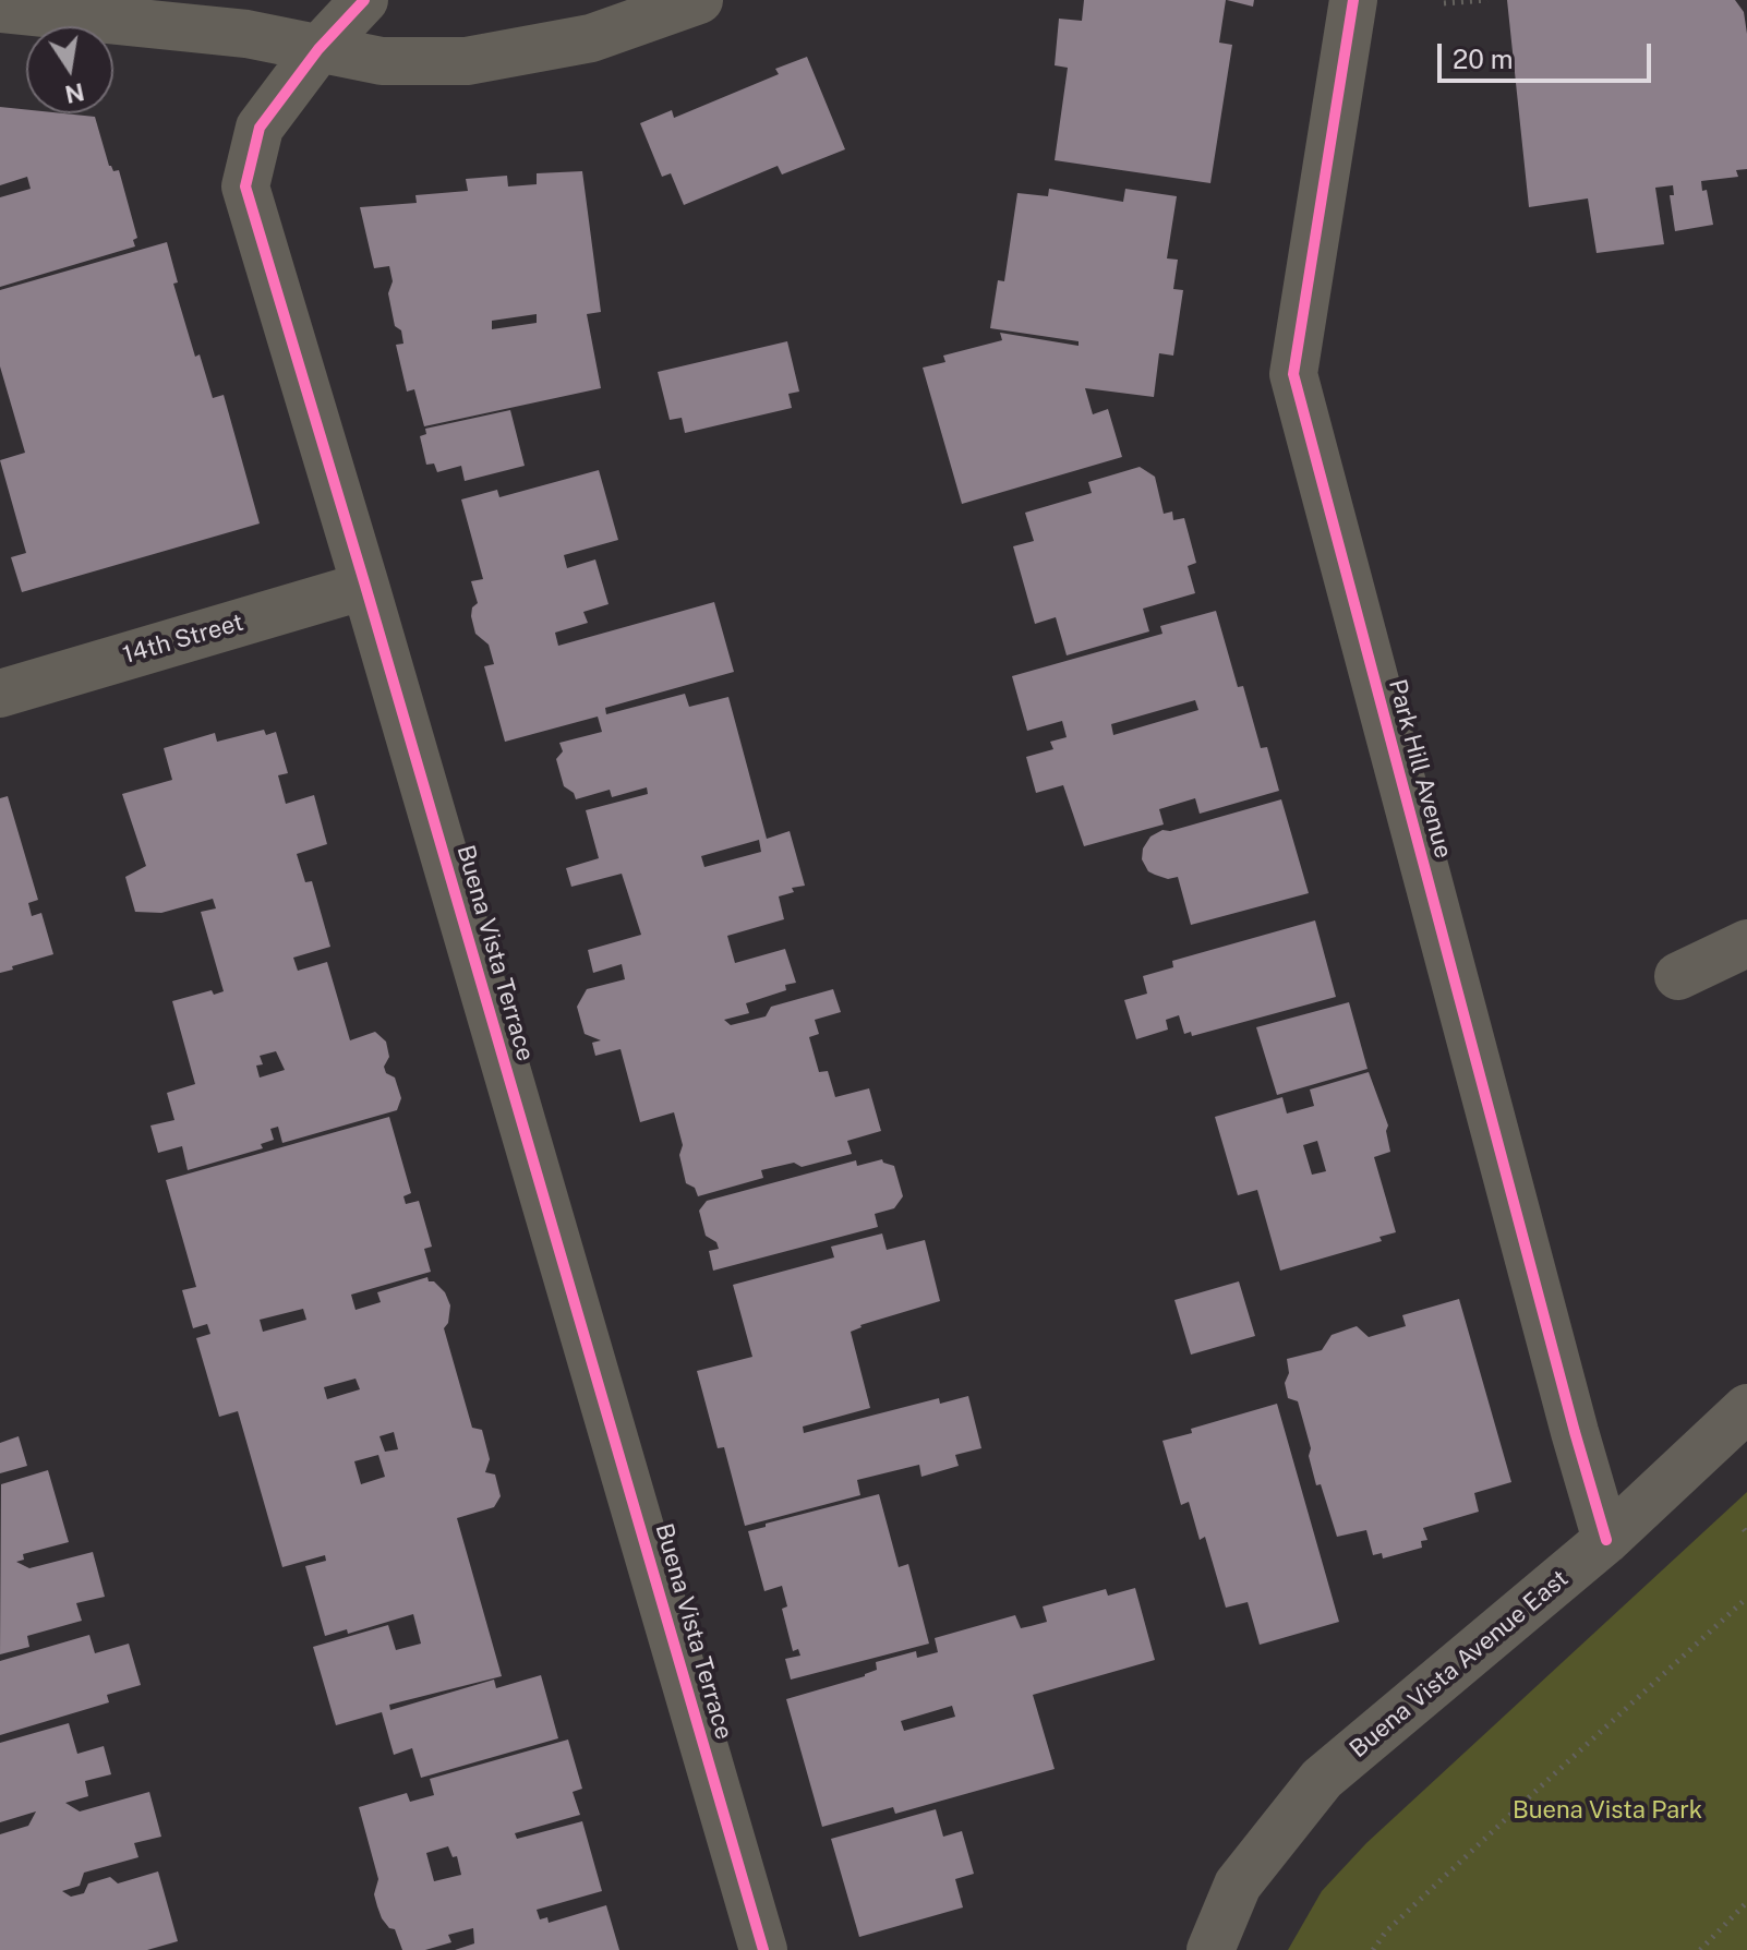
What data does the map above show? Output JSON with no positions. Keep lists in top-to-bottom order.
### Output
{
  "streets": {
    "street": [
      "14th Street",
      "Park Hill Avenue",
      "Buena Vista Terrace",
      "Buena Vista Avenue East"
    ]
  },
  "crossings": [
    ["14th Street", "Buena Vista Terrace"],
    ["Park Hill Avenue", "Buena Vista Avenue East"]
  ],
  "parks": ["Buena Vista Park"],
  "scale_bar": "20 m",
  "north": "bottom"
}
